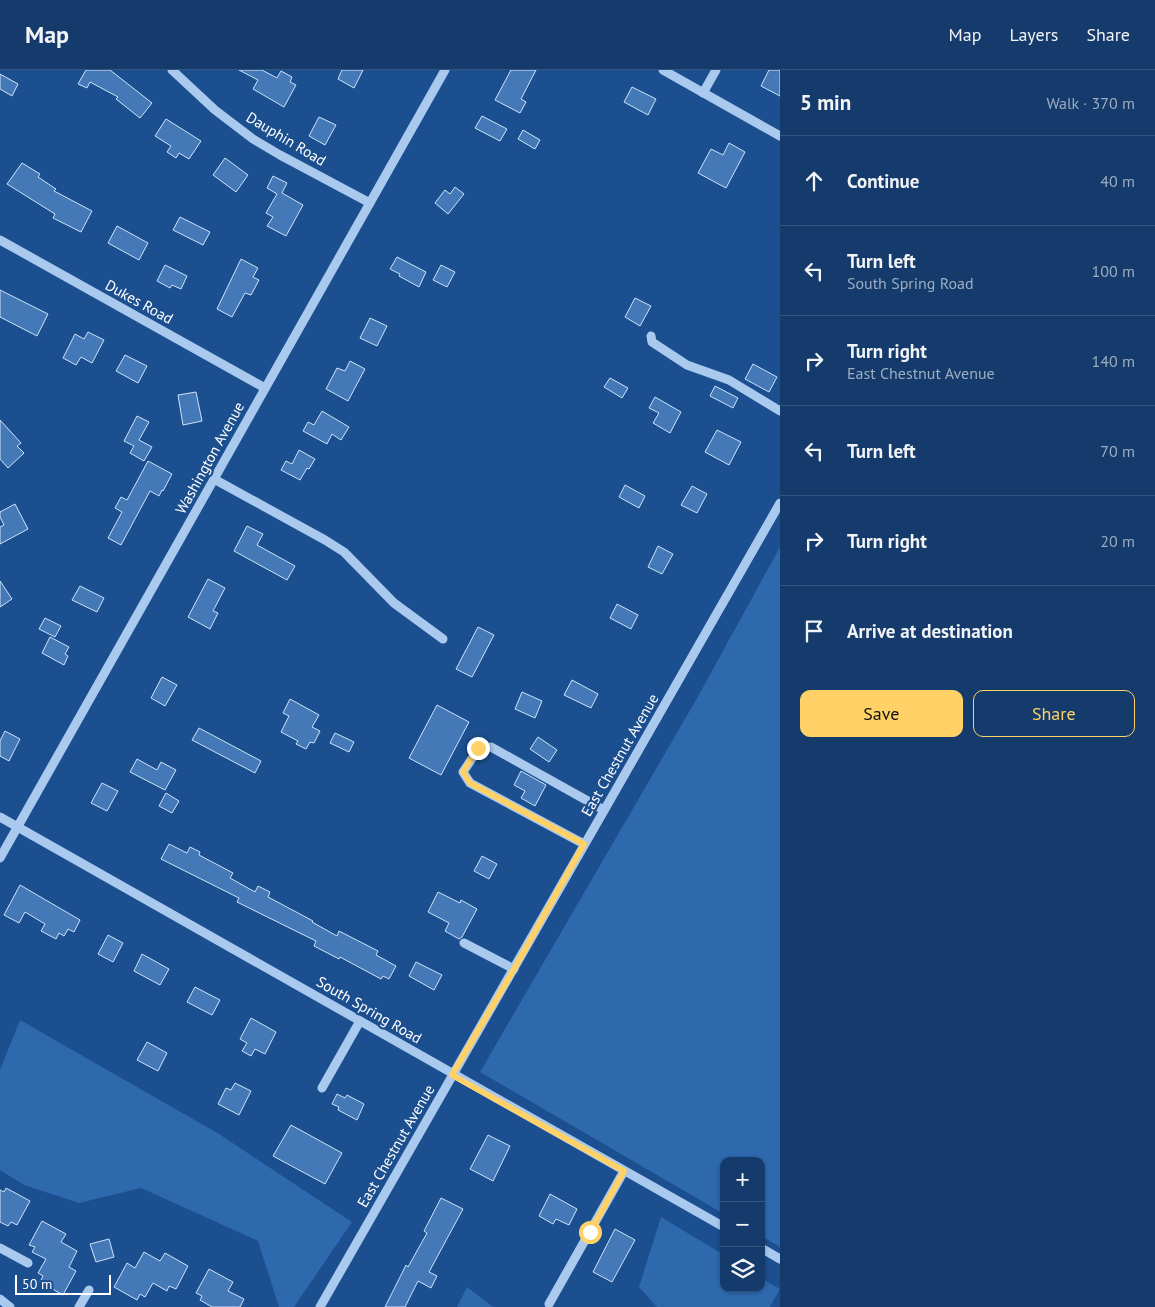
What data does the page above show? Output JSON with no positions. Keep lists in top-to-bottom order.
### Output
{
  "streets": {
    "street": [
      "Dauphin Road",
      "Dukes Road",
      "Washington Avenue",
      "East Chestnut Avenue",
      "South Spring Road"
    ]
  },
  "crossings": [
    ["Dauphin Road", "Washington Avenue"],
    ["Dukes Road", "Washington Avenue"],
    ["Washington Avenue", "South Spring Road"],
    ["East Chestnut Avenue", "South Spring Road"]
  ],
  "scale_bar": "50 m",
  "page": {
    "header": "Map",
    "nav": ["Map", "Layers", "Share"],
    "heading": ["5 min", "Walk · 370 m"],
    "list": [
      ["Continue", "40 m"],
      ["Turn left", "South Spring Road", "100 m"],
      ["Turn right", "East Chestnut Avenue", "140 m"],
      ["Turn left", "70 m"],
      ["Turn right", "20 m"],
      "Arrive at destination"
    ],
    "buttons": ["Save", "Share"],
    "map_buttons": ["+", "−"],
    "scale": "50 m"
  }
}
